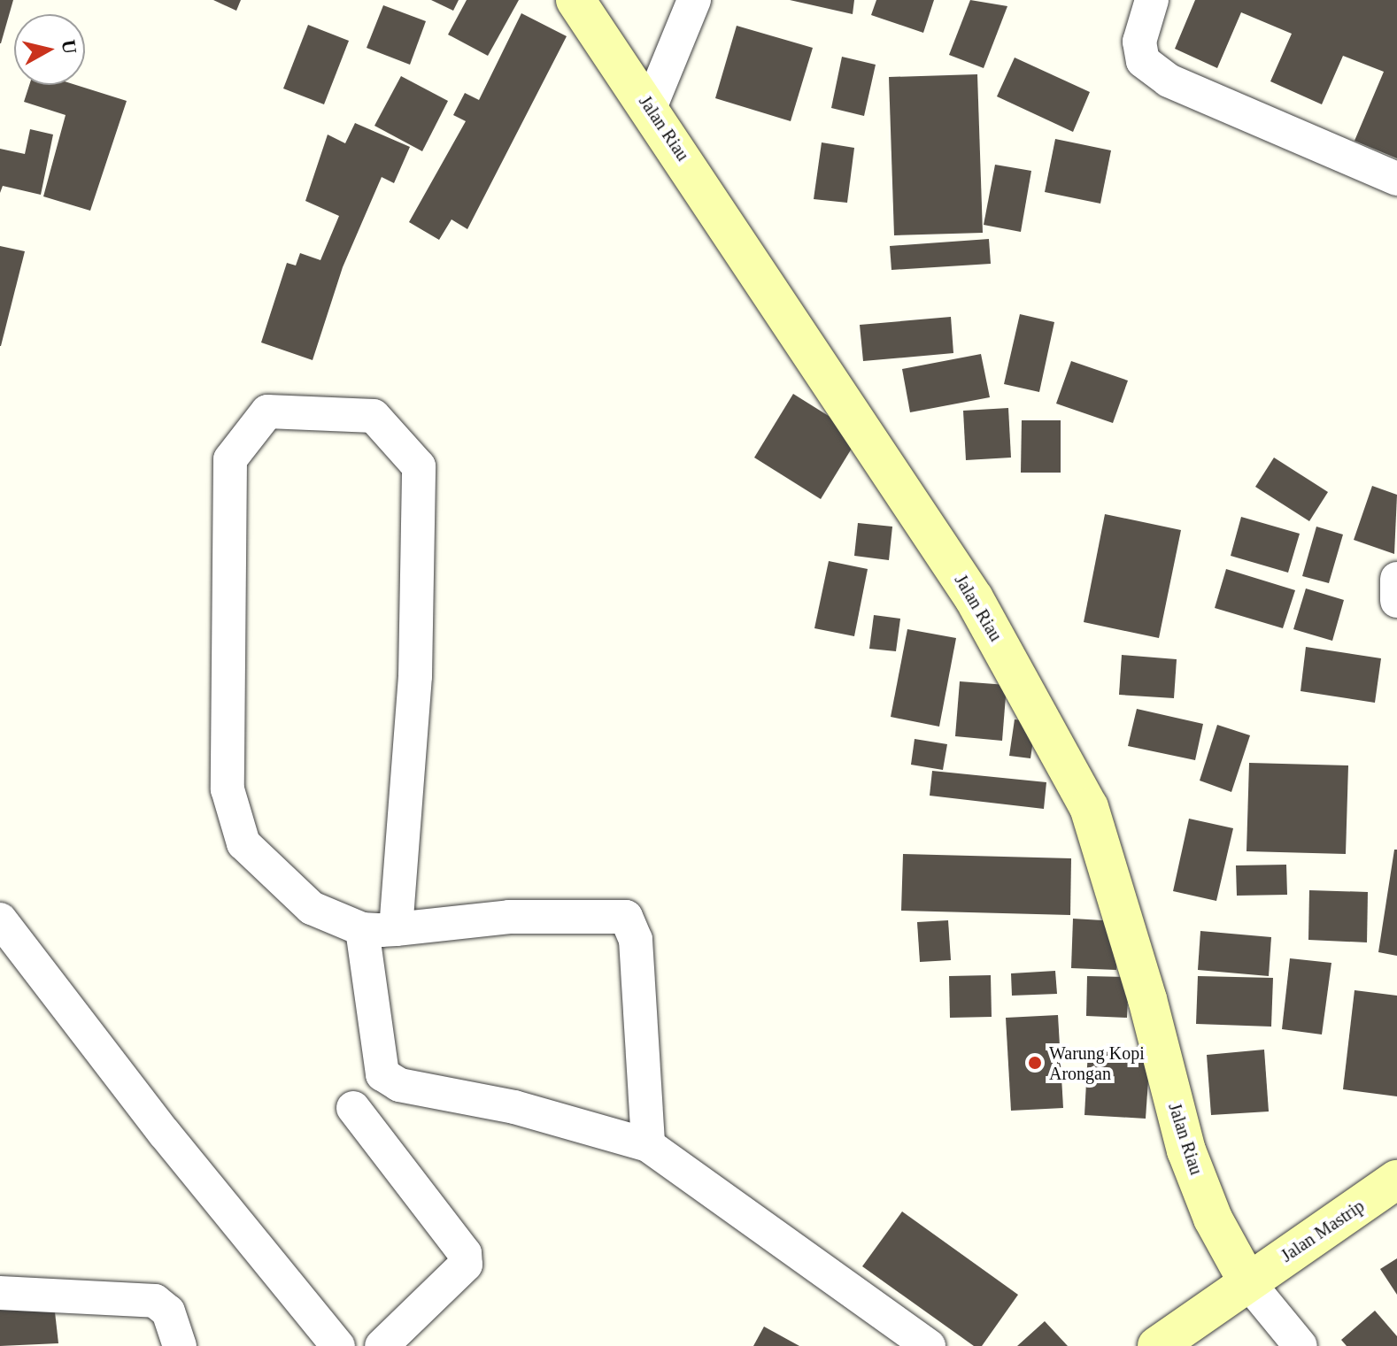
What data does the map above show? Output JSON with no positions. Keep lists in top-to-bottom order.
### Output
{
  "streets": {
    "main road": ["Jalan Riau", "Jalan Mastrip"]
  },
  "crossings": [
    ["Jalan Riau", "Jalan Mastrip"]
  ],
  "places": ["Warung Kopi Arongan"],
  "north": "right"
}
